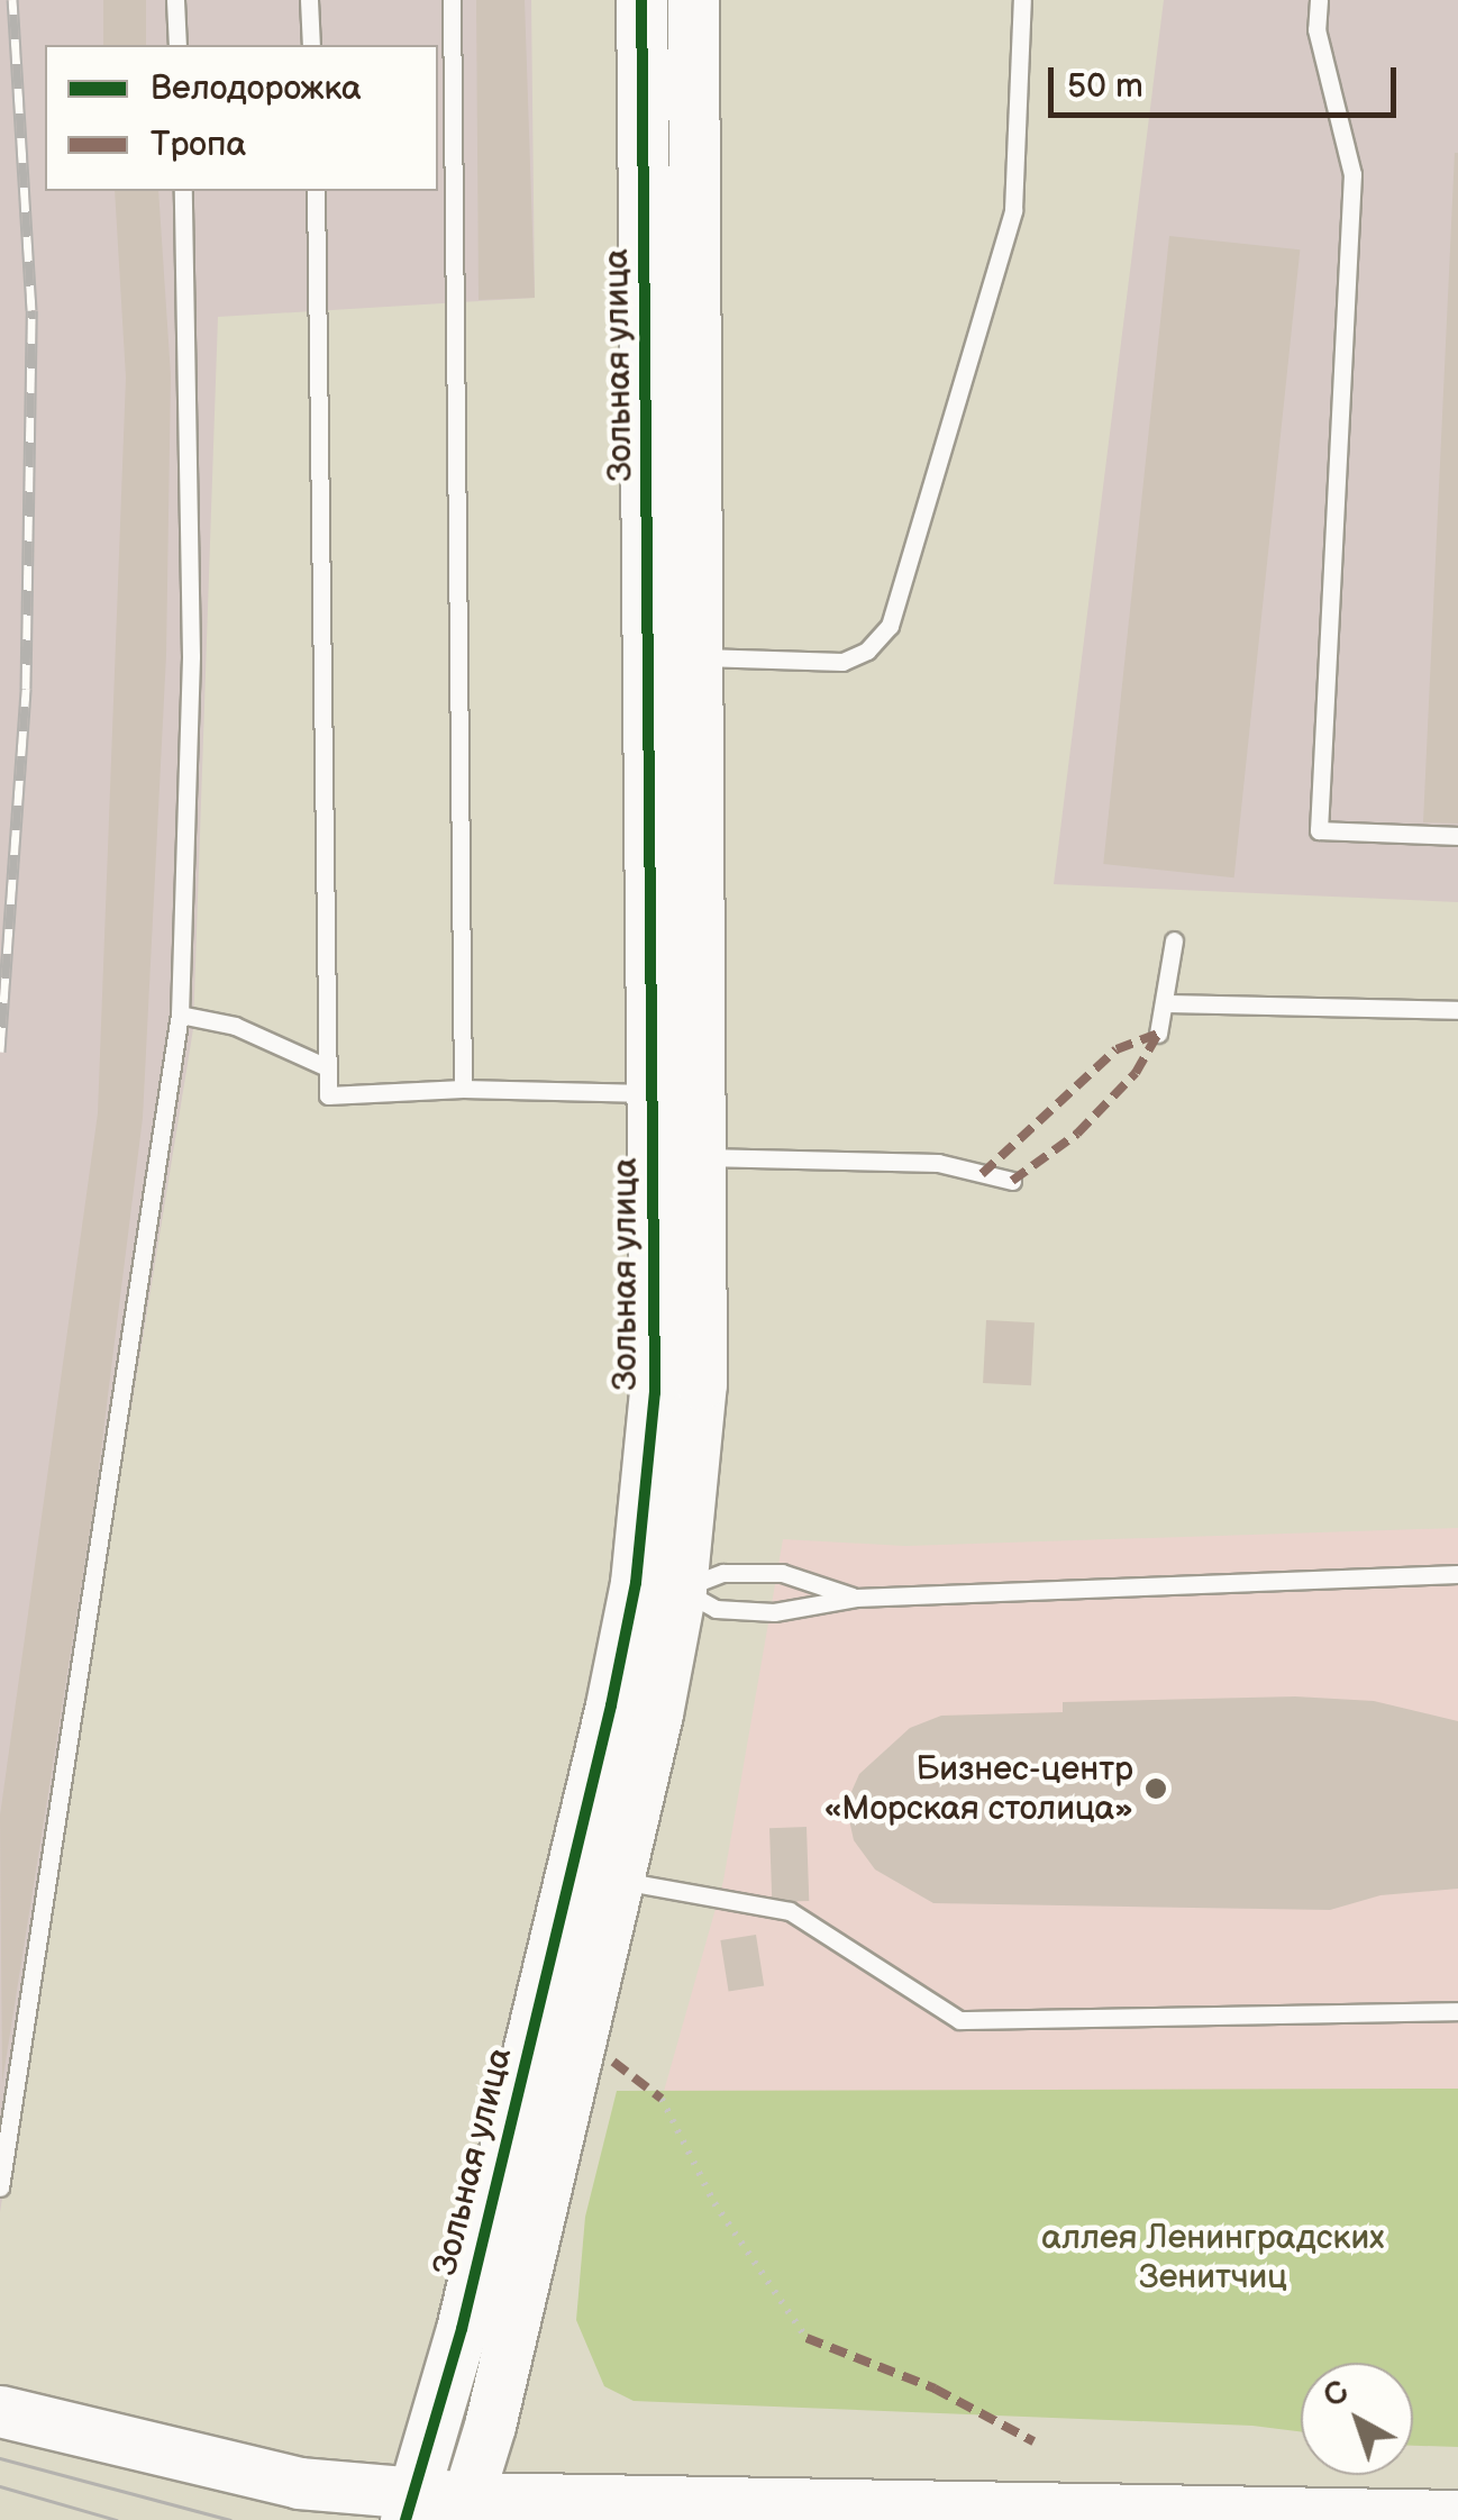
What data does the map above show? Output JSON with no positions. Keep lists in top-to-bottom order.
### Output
{
  "streets": {
    "street": ["Зольная улица"]
  },
  "parks": ["аллея Ленинградских Зенитчиц"],
  "places": ["Бизнес-центр «Морская столица»"],
  "legend": ["Велодорожка", "Тропа"],
  "scale_bar": "50 m",
  "north": "top left"
}
